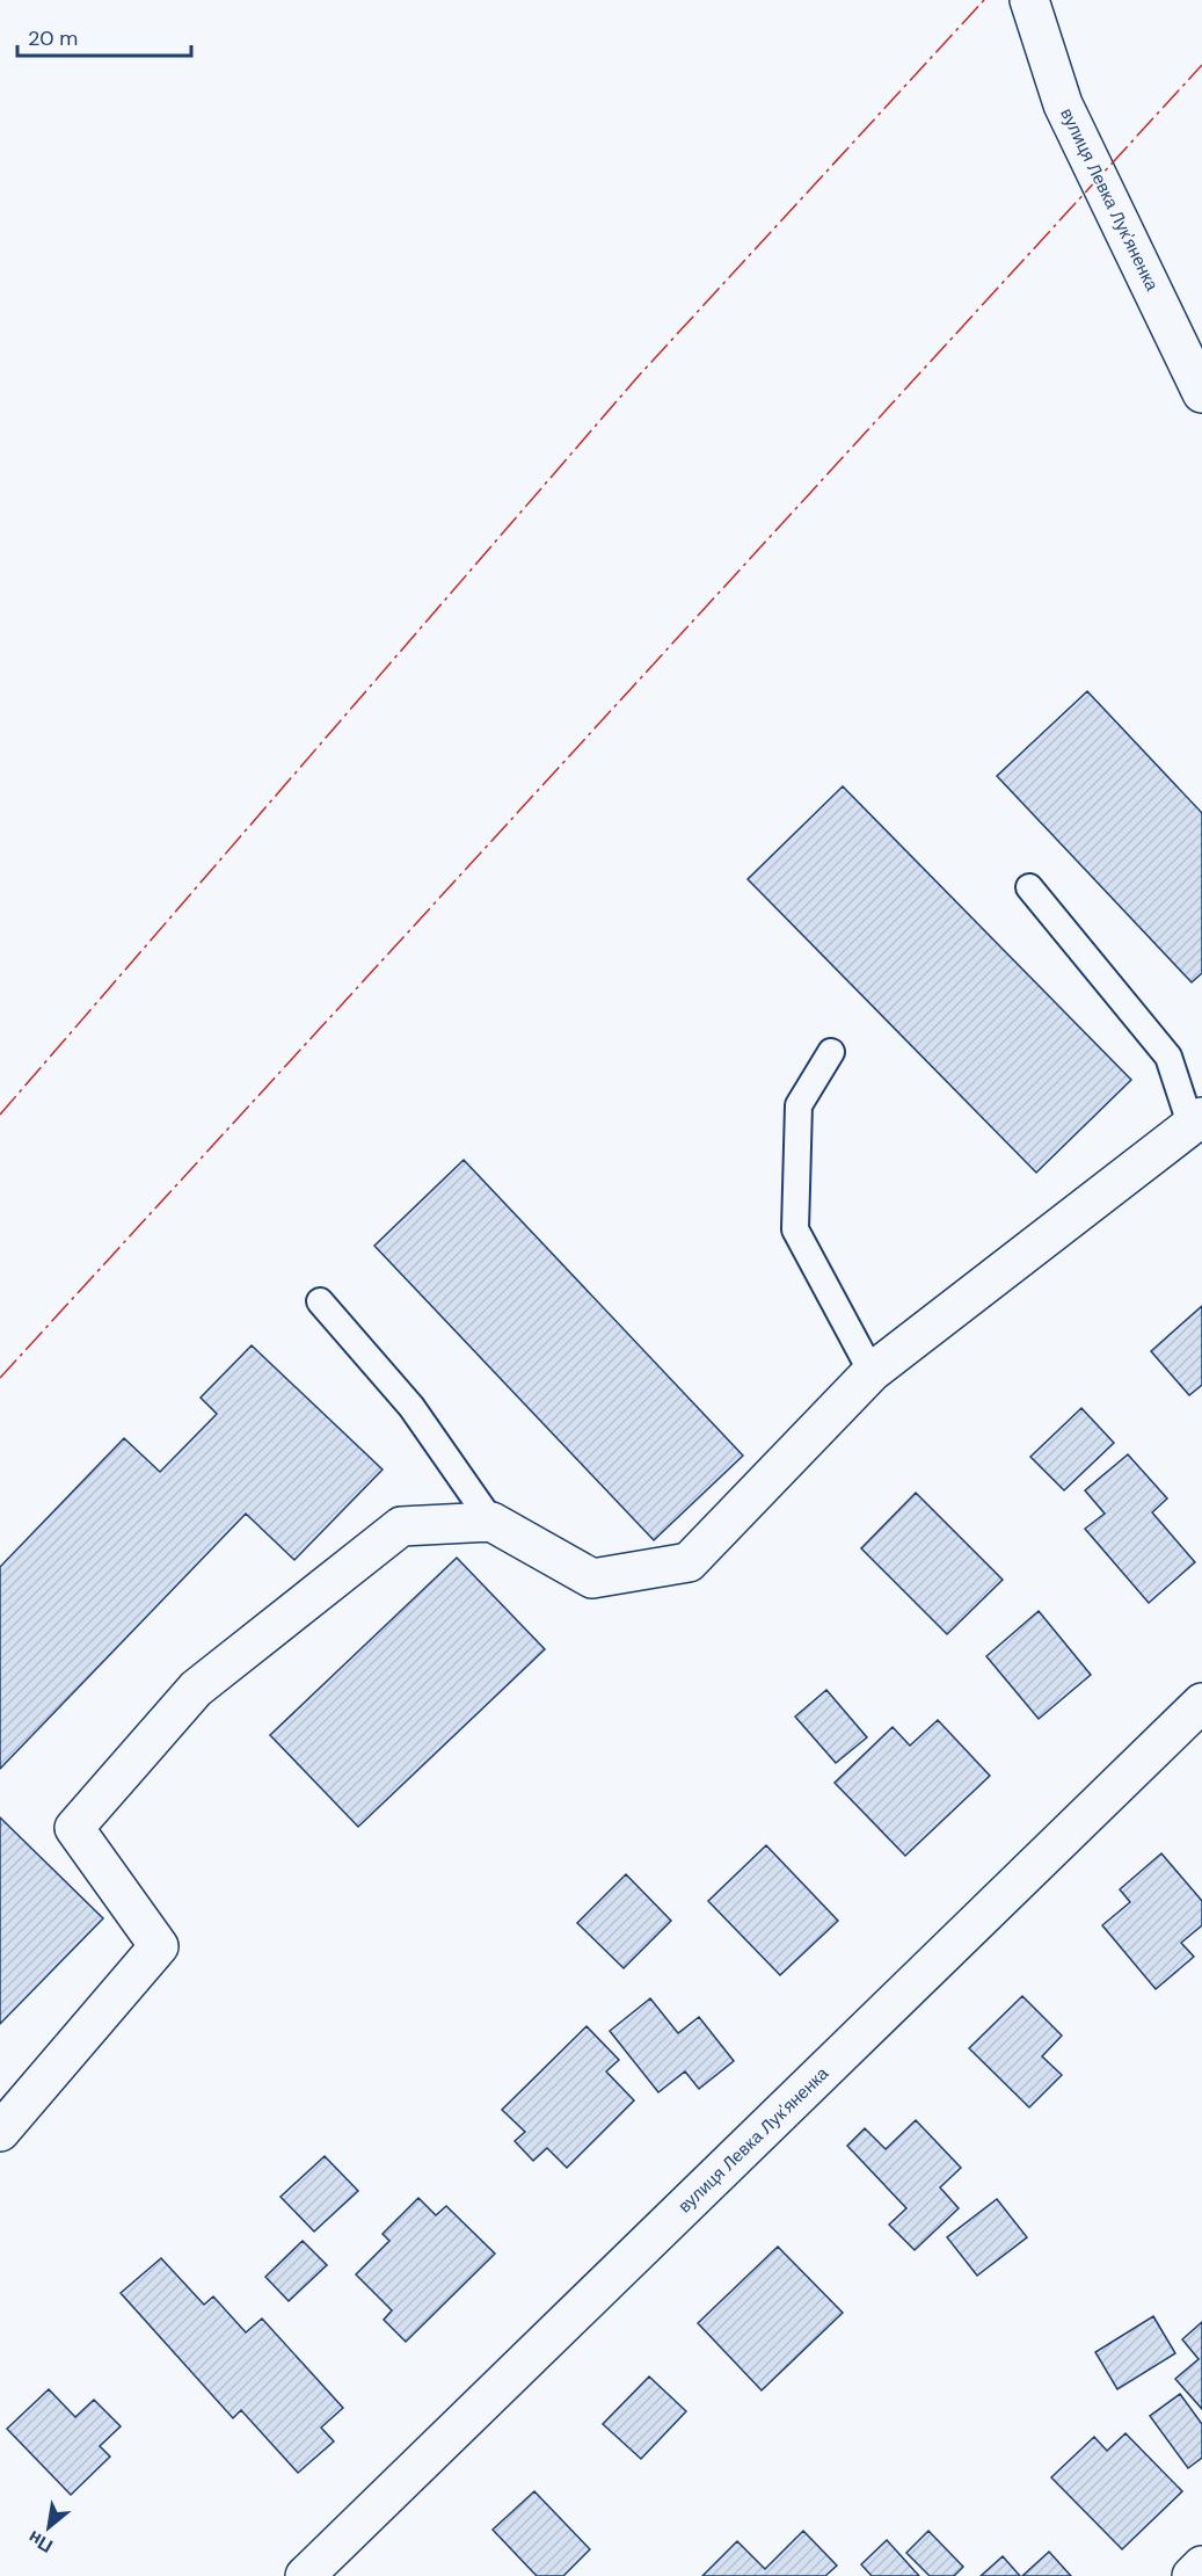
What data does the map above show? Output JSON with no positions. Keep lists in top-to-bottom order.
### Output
{
  "streets": {
    "street": ["вулиця Левка Лук'яненка"]
  },
  "scale_bar": "20 m",
  "north": "bottom left"
}
